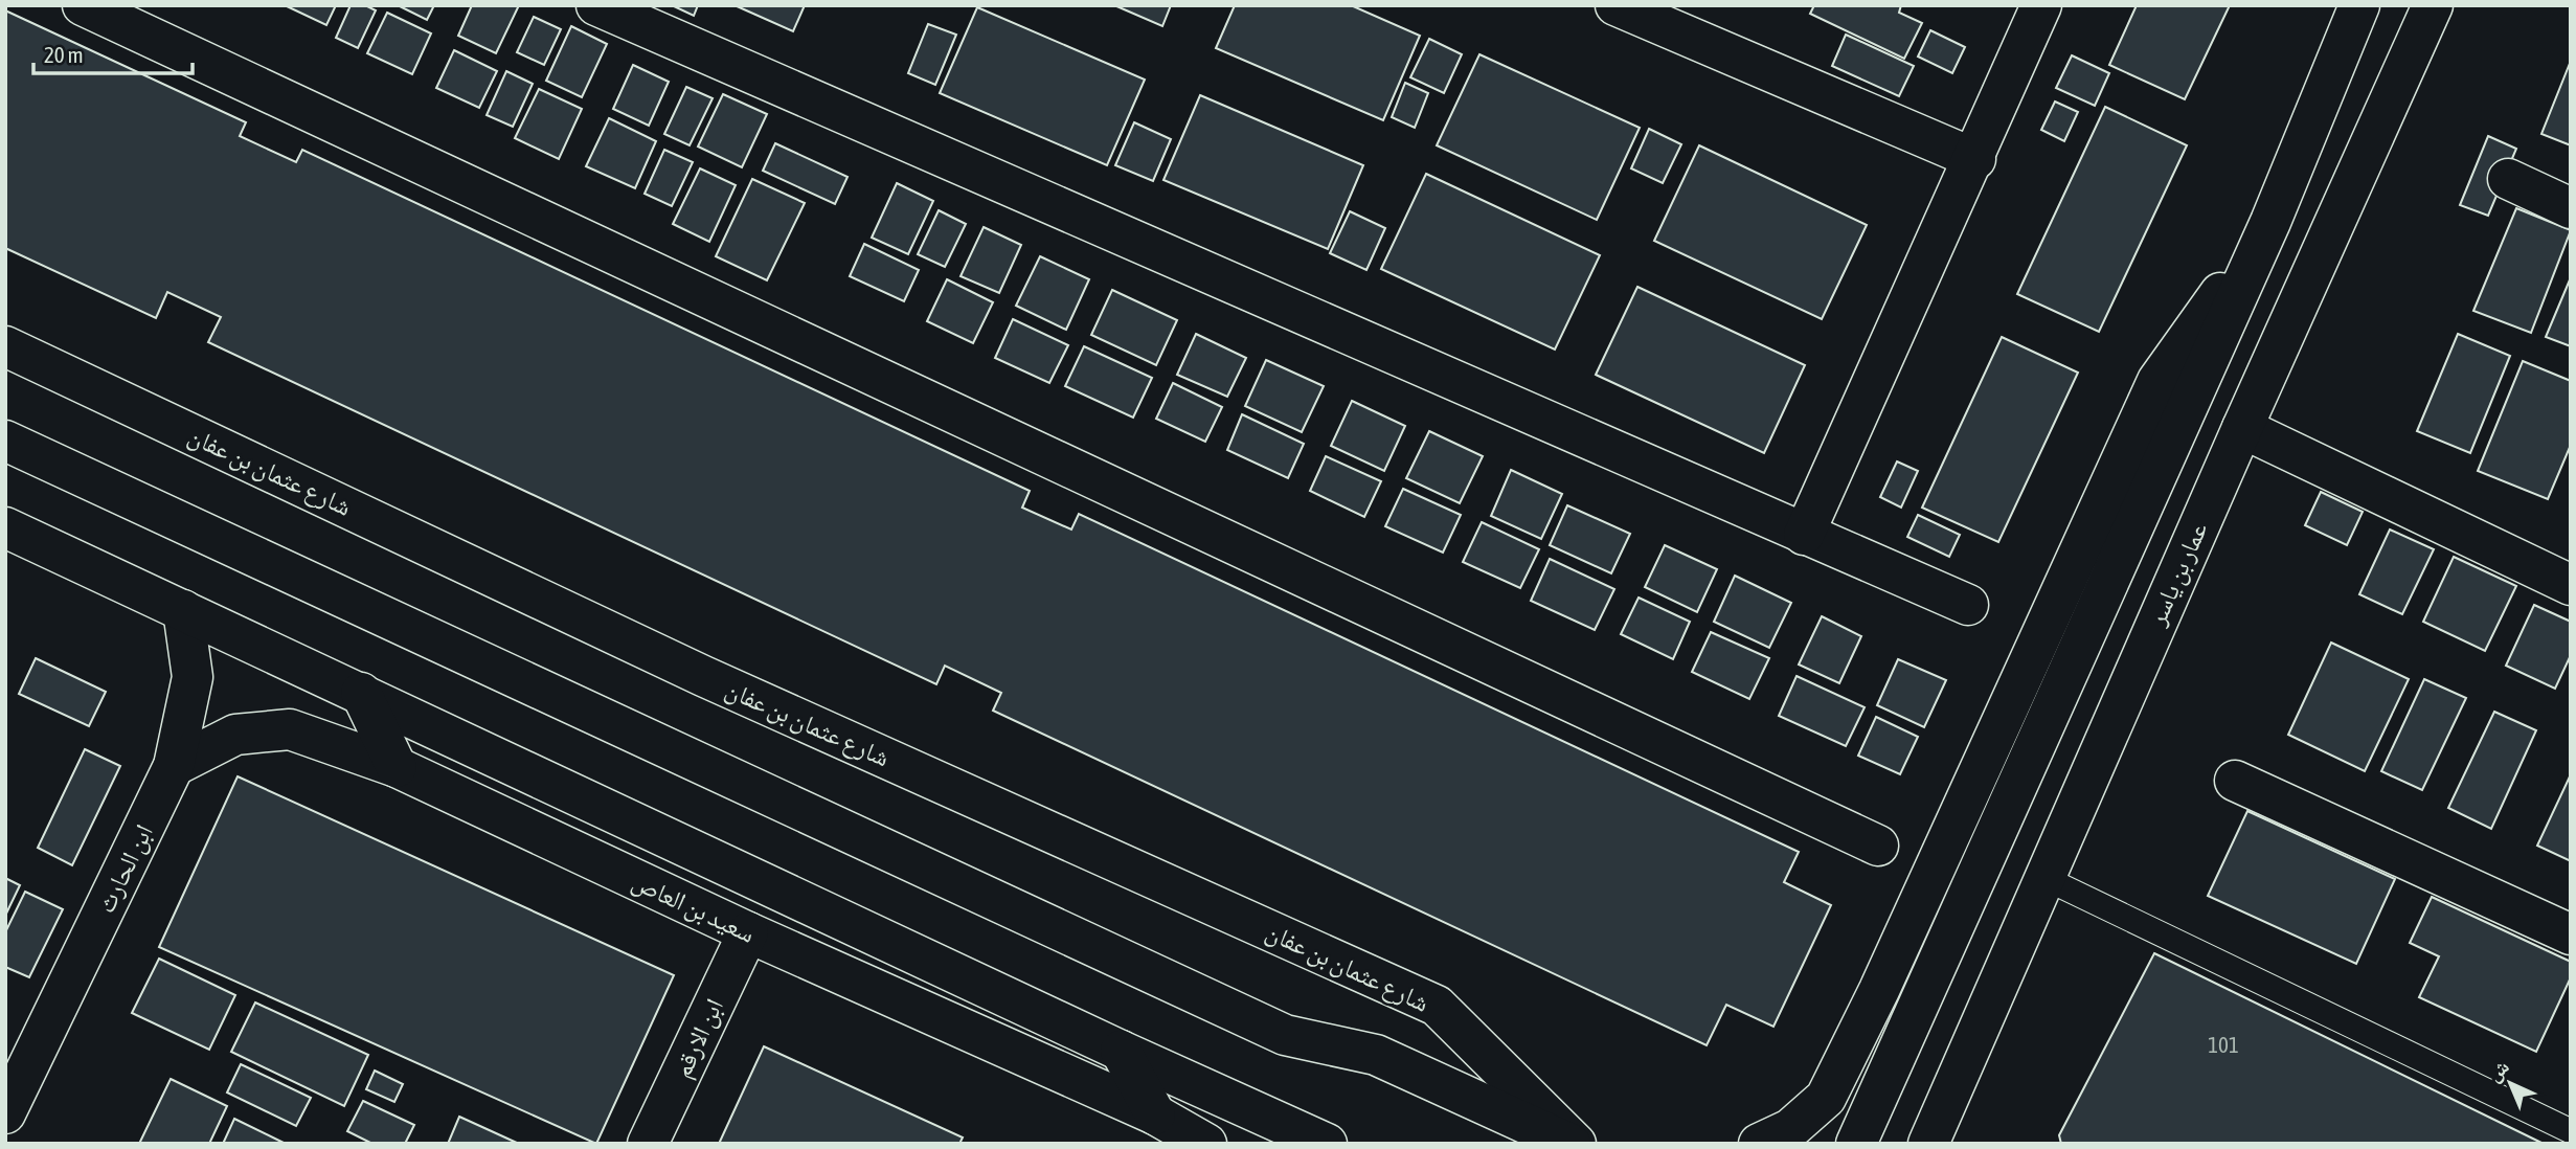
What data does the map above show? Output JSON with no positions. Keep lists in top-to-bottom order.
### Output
{
  "streets": {
    "street": [
      "شارع عثمان بن عفان",
      "عمار بن ياسر",
      "ابن الحارث",
      "سعيد بن العاص",
      "ابن الارقم"
    ]
  },
  "crossings": [
    ["ابن الحارث", "سعيد بن العاص"],
    ["سعيد بن العاص", "ابن الارقم"]
  ],
  "house_numbers": ["101"],
  "scale_bar": "20 m",
  "north": "top left"
}
